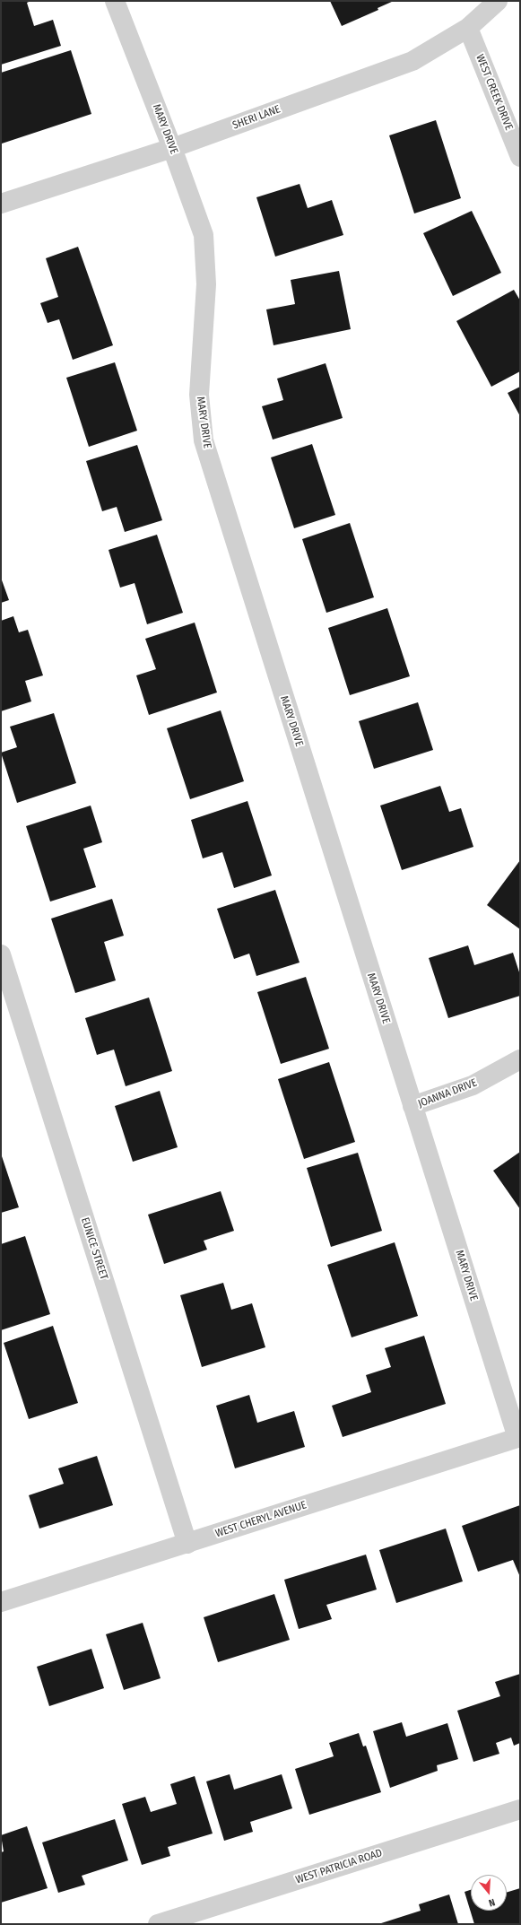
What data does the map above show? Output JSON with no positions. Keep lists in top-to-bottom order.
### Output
{
  "streets": {
    "street": [
      "WEST CREEK DRIVE",
      "SHERI LANE",
      "MARY DRIVE",
      "JOANNA DRIVE",
      "EUNICE STREET",
      "WEST CHERYL AVENUE",
      "WEST PATRICIA ROAD"
    ]
  },
  "crossings": [
    ["WEST CREEK DRIVE", "SHERI LANE"],
    ["SHERI LANE", "MARY DRIVE"],
    ["MARY DRIVE", "JOANNA DRIVE"],
    ["MARY DRIVE", "WEST CHERYL AVENUE"],
    ["EUNICE STREET", "WEST CHERYL AVENUE"]
  ],
  "north": "bottom"
}
